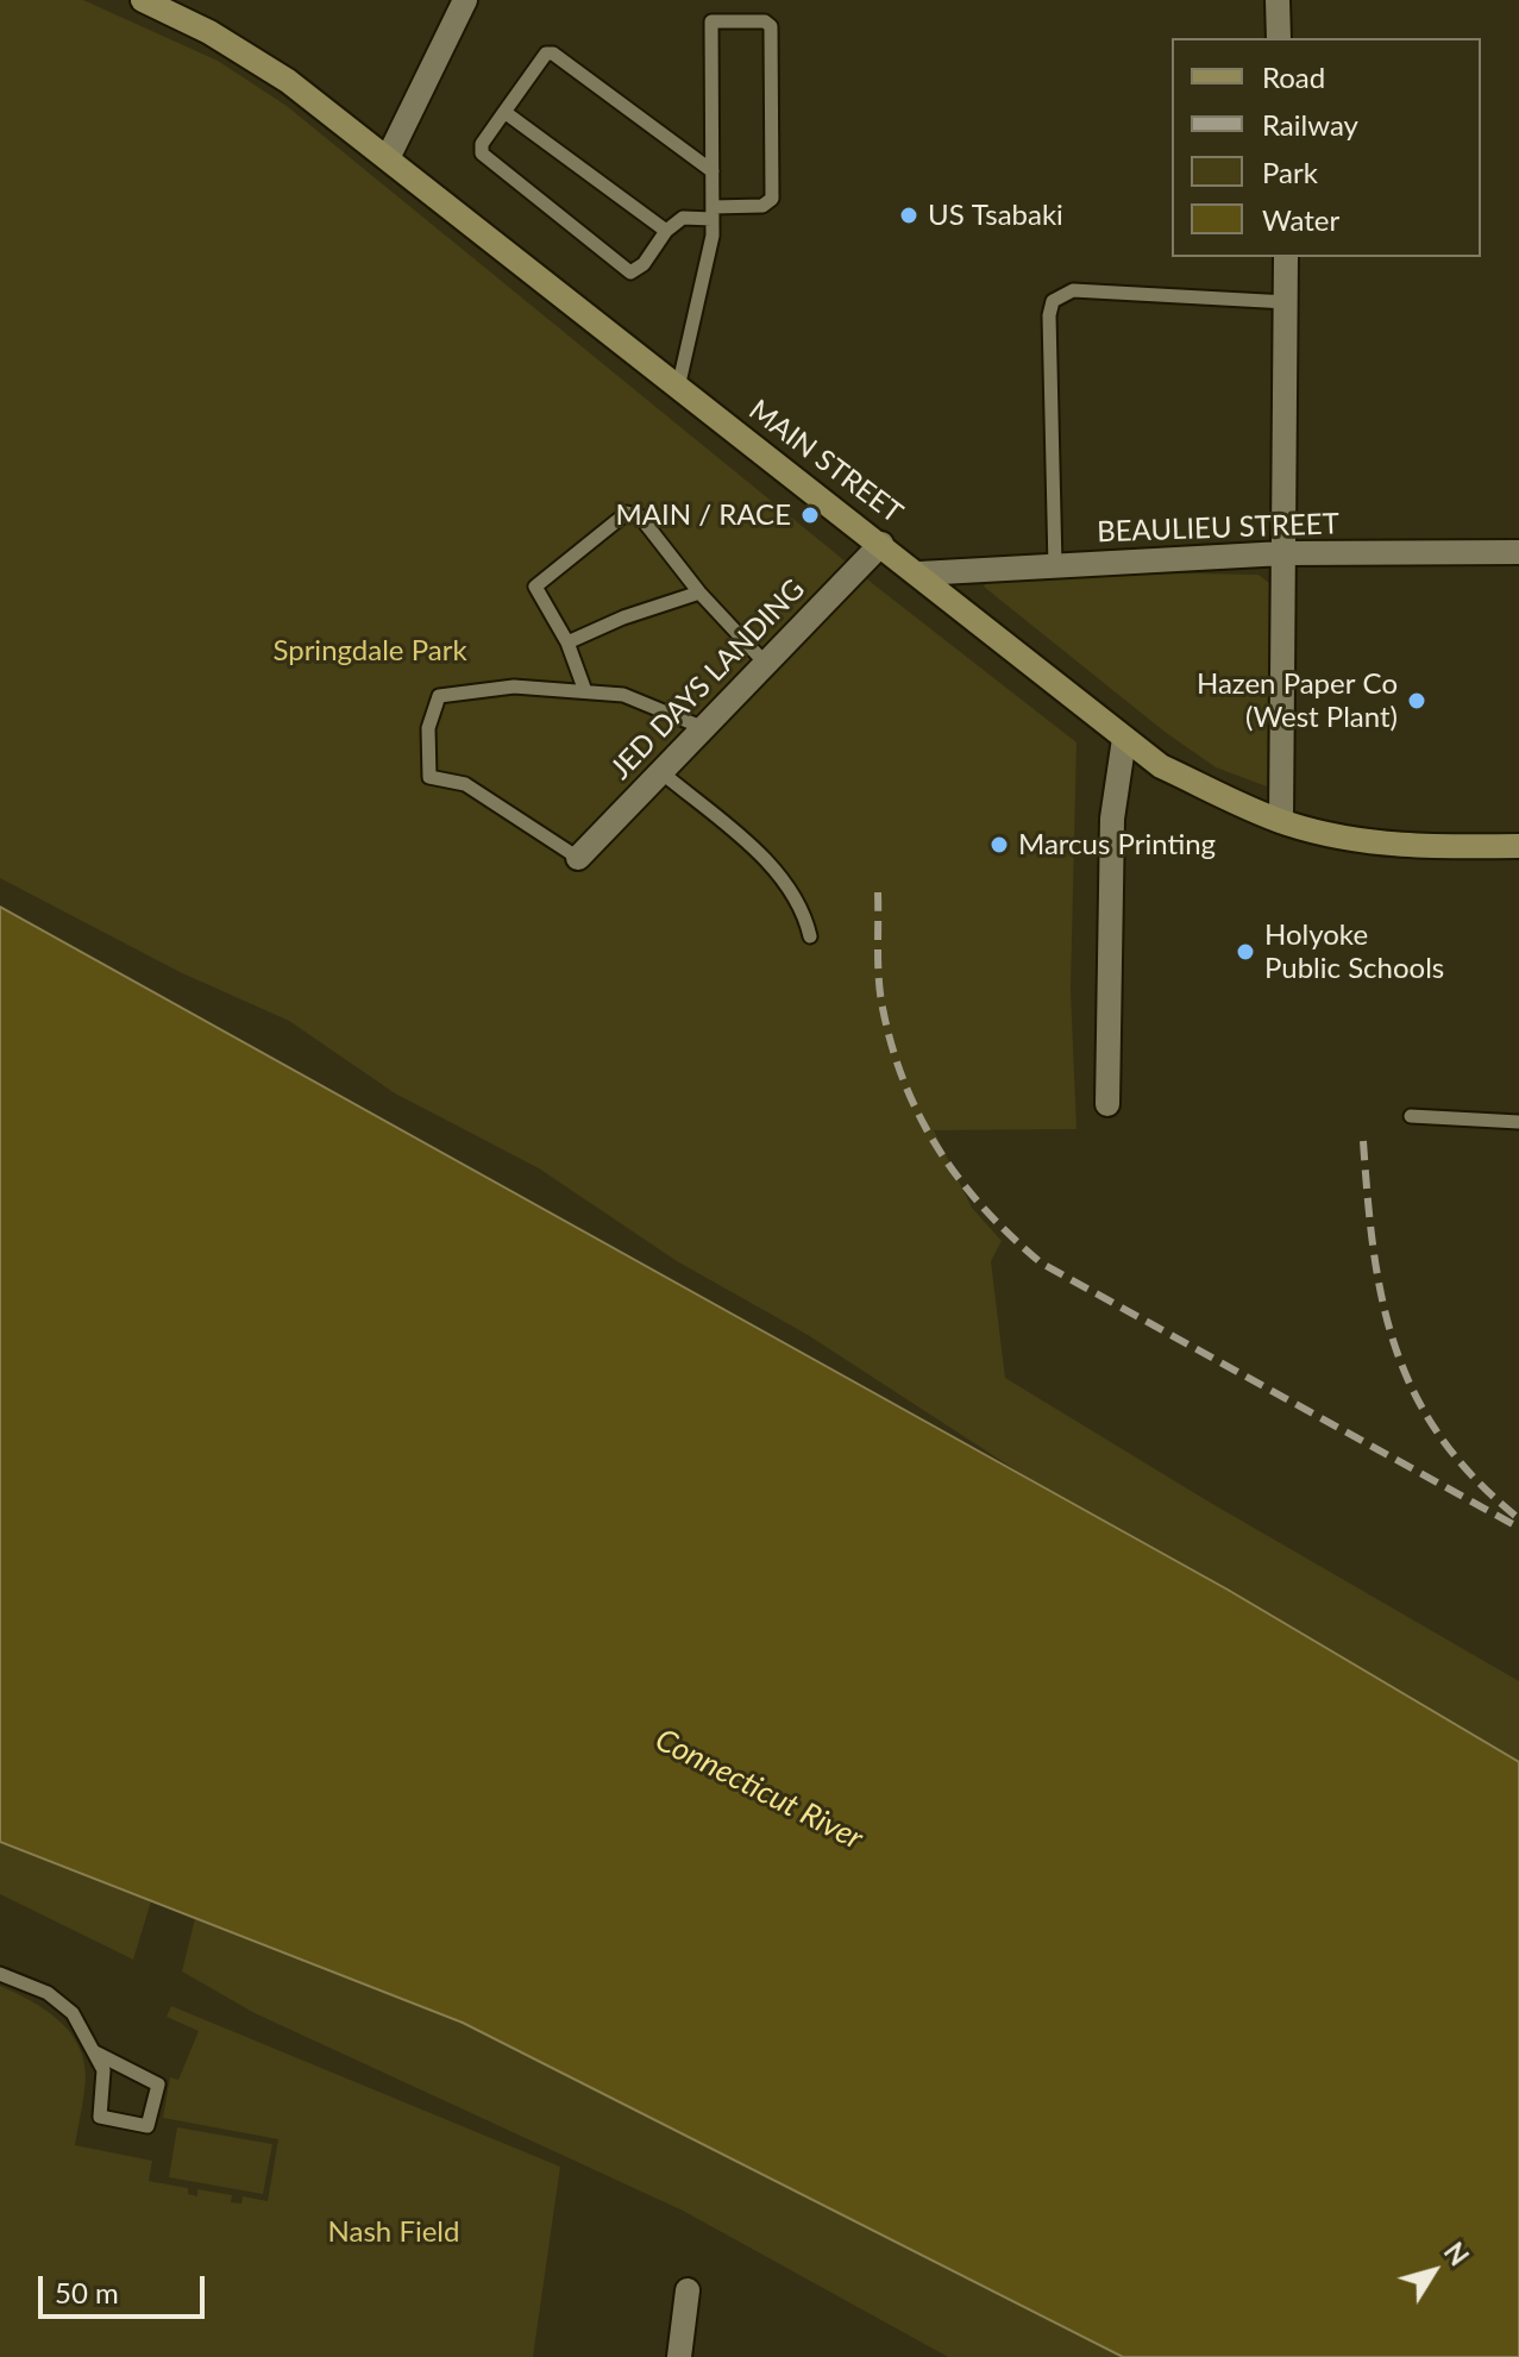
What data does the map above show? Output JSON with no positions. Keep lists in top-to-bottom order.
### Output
{
  "streets": {
    "main road": ["MAIN STREET"],
    "street": ["BEAULIEU STREET", "JED DAYS LANDING"]
  },
  "crossings": [
    ["MAIN STREET", "BEAULIEU STREET"],
    ["MAIN STREET", "JED DAYS LANDING"]
  ],
  "water": ["Connecticut River"],
  "parks": ["Springdale Park", "Nash Field"],
  "places": [
    "US Tsabaki",
    "MAIN / RACE",
    "Hazen Paper Co (West Plant)",
    "Marcus Printing",
    "Holyoke Public Schools"
  ],
  "legend": [
    "Road",
    "Railway",
    "Park",
    "Water"
  ],
  "scale_bar": "50 m",
  "north": "top right"
}
